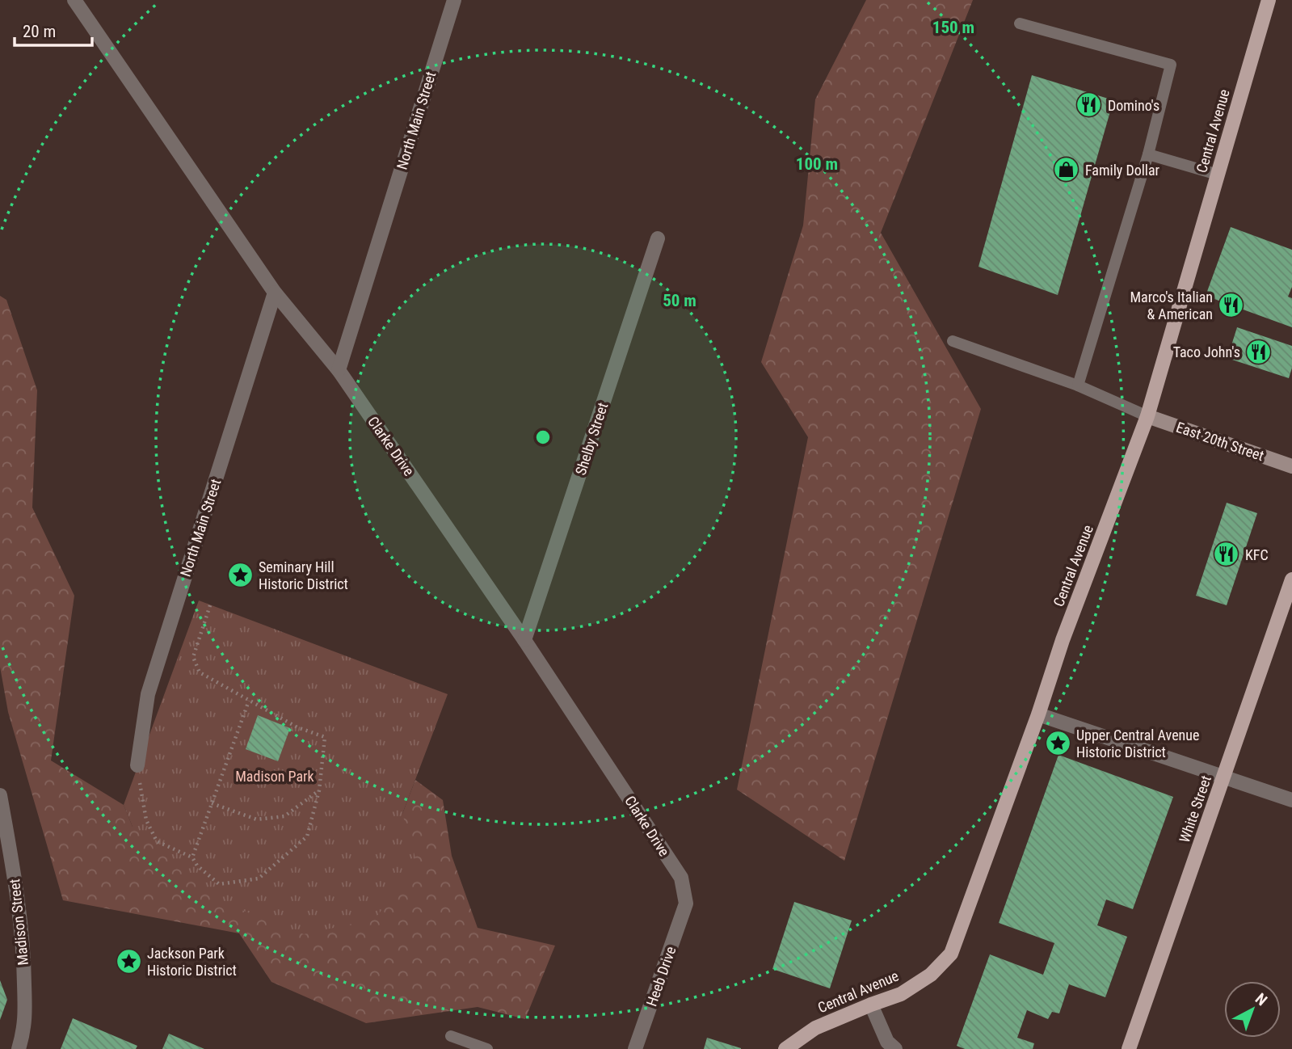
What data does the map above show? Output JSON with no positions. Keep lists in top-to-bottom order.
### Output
{
  "streets": {
    "main road": ["Central Avenue", "White Street"],
    "street": [
      "North Main Street",
      "Shelby Street",
      "East 20th Street",
      "Clarke Drive",
      "Madison Street",
      "Heeb Drive"
    ]
  },
  "crossings": [
    ["North Main Street", "Clarke Drive"],
    ["Central Avenue", "East 20th Street"],
    ["Shelby Street", "Clarke Drive"],
    ["Clarke Drive", "Heeb Drive"]
  ],
  "parks": ["Madison Park"],
  "places": {
    "restaurant": [
      "Domino's",
      "Marco's Italian & American",
      "Taco John's",
      "KFC"
    ],
    "shop": ["Family Dollar"],
    "place": ["Seminary Hill Historic District", "Upper Central Avenue Historic District", "Jackson Park Historic District"]
  },
  "scale_bar": "20 m",
  "north": "top right",
  "rings": ["150 m", "100 m", "50 m"]
}
